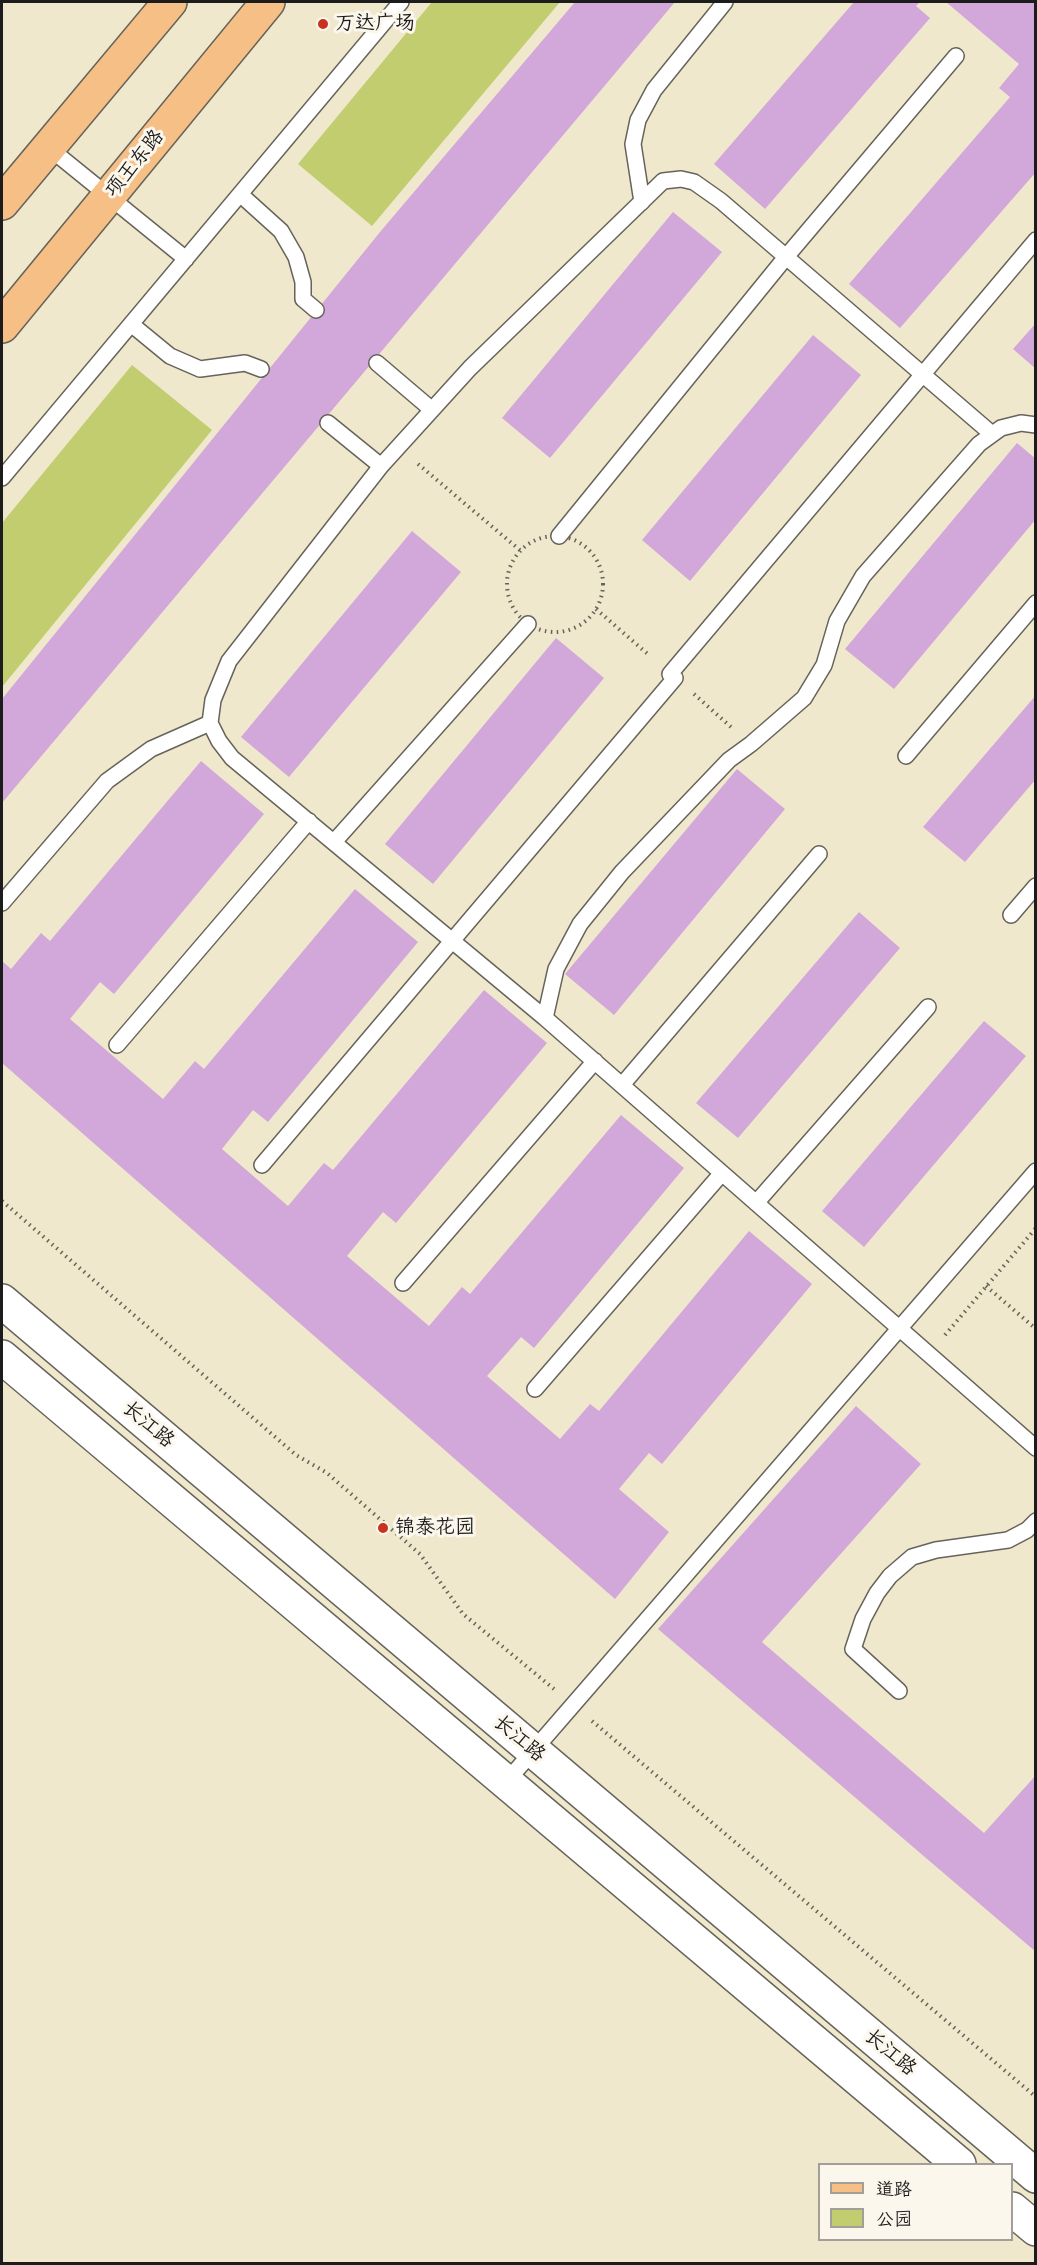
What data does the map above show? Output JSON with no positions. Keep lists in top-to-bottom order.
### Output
{
  "streets": {
    "main road": ["项王东路"],
    "street": ["长江路"]
  },
  "places": ["万达广场", "锦泰花园"],
  "legend": ["道路", "公园"]
}
